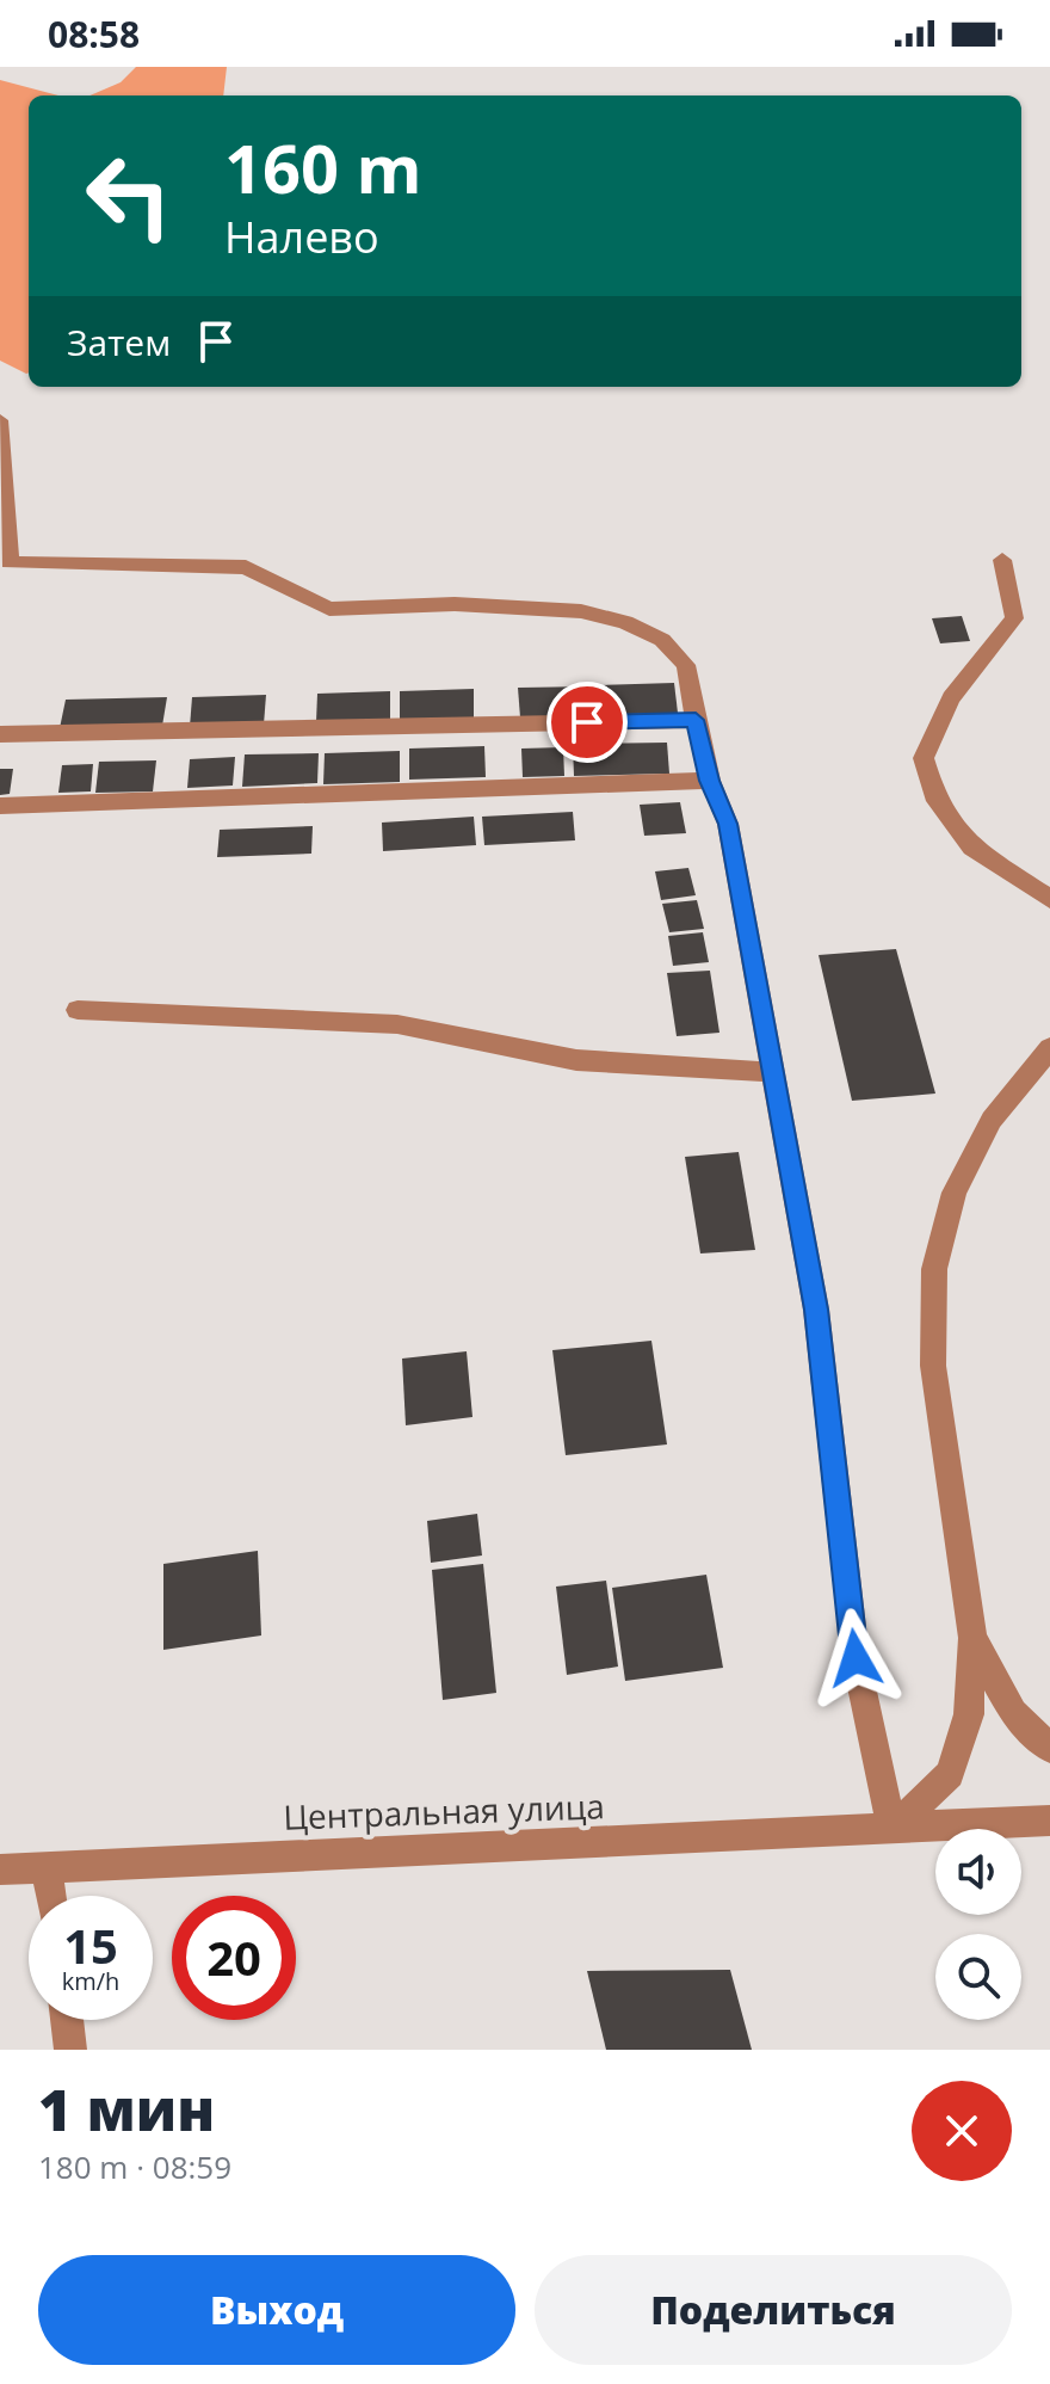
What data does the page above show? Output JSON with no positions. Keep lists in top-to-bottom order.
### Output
{
  "streets": {
    "street": ["Центральная улица"]
  },
  "page": {
    "status": "08:58",
    "turn": ["160 m", "Налево"],
    "then": "Затем",
    "speed": "15 km/h",
    "limit": "20",
    "heading": ["1 мин", "180 m · 08:59"],
    "buttons": ["Выход", "Поделиться"]
  }
}
